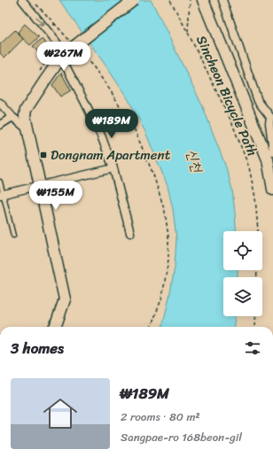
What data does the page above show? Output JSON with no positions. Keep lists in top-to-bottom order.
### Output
{
  "streets": {
    "path": ["Sincheon Bicycle Path"]
  },
  "water": ["신천"],
  "places": {
    "transit": ["Dongnam Apartment"]
  },
  "page": {
    "price": ["₩267M", "₩189M", "₩155M"],
    "heading": "3 homes",
    "list": [
      {
        "name": "₩189M",
        "note": "2 rooms · 80 m² · Sangpae-ro 168beon-gil"
      }
    ]
  }
}
